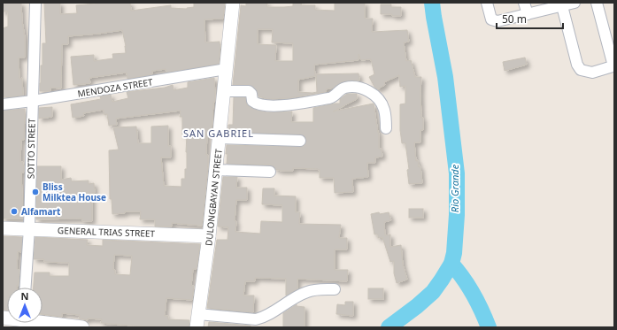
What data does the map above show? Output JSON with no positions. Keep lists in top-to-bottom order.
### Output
{
  "streets": {
    "street": [
      "MENDOZA STREET",
      "SOTTO STREET",
      "DULONGBAYAN STREET",
      "GENERAL TRIAS STREET"
    ]
  },
  "crossings": [
    ["MENDOZA STREET", "SOTTO STREET"],
    ["MENDOZA STREET", "DULONGBAYAN STREET"],
    ["SOTTO STREET", "GENERAL TRIAS STREET"],
    ["DULONGBAYAN STREET", "GENERAL TRIAS STREET"]
  ],
  "districts": ["SAN GABRIEL"],
  "water": ["Rio Grande"],
  "places": ["Bliss Milktea House", "Alfamart"],
  "scale_bar": "50 m",
  "north": "top"
}
